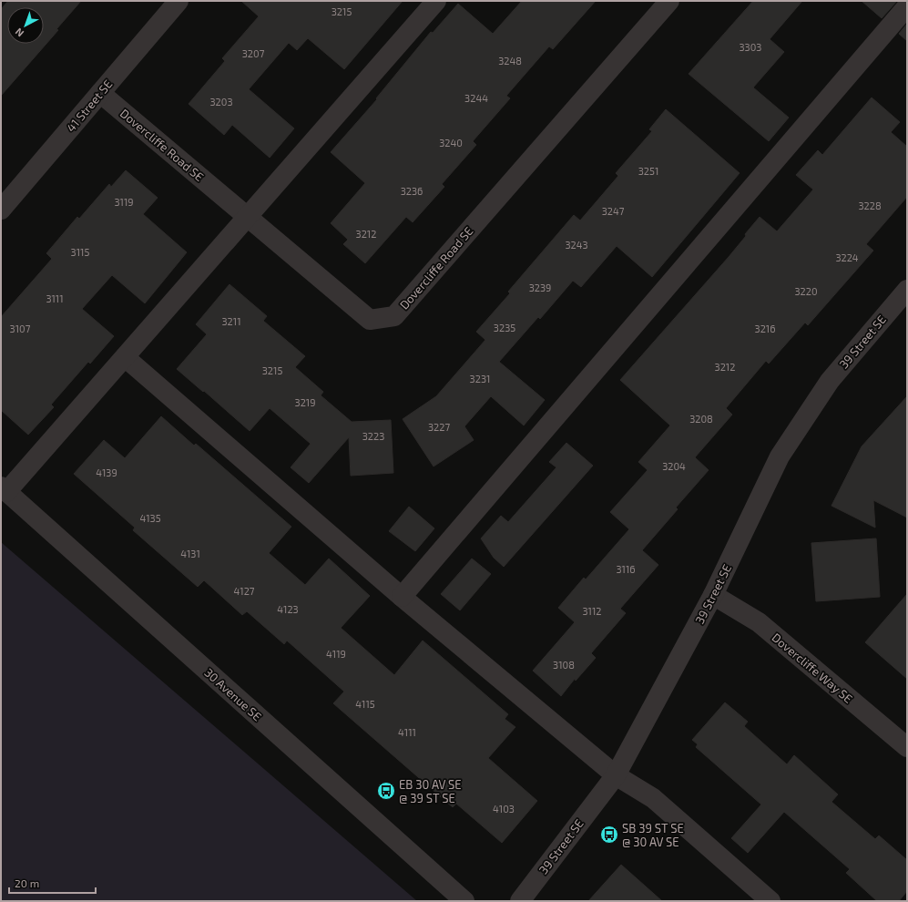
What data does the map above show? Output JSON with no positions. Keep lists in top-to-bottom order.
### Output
{
  "streets": {
    "street": [
      "41 Street SE",
      "Dovercliffe Road SE",
      "39 Street SE",
      "Dovercliffe Way SE",
      "30 Avenue SE"
    ]
  },
  "crossings": [
    ["41 Street SE", "Dovercliffe Road SE"],
    ["39 Street SE", "Dovercliffe Way SE"]
  ],
  "places": {
    "bus stop": ["EB 30 AV SE @ 39 ST SE", "SB 39 ST SE @ 30 AV SE"]
  },
  "house_numbers": [
    "3215",
    "3303",
    "3207",
    "3248",
    "3244",
    "3203",
    "3240",
    "3251",
    "3236",
    "3119",
    "3228",
    "3247",
    "3212",
    "3243",
    "3115",
    "3224",
    "3239",
    "3220",
    "3111",
    "3211",
    "3235",
    "3107",
    "3216",
    "3212",
    "3215",
    "3231",
    "3219",
    "3208",
    "3227",
    "3223",
    "3204",
    "4139",
    "4135",
    "4131",
    "3116",
    "4127",
    "4123",
    "3112",
    "4119",
    "3108",
    "4115",
    "4111",
    "4103"
  ],
  "scale_bar": "20 m",
  "north": "bottom left"
}
